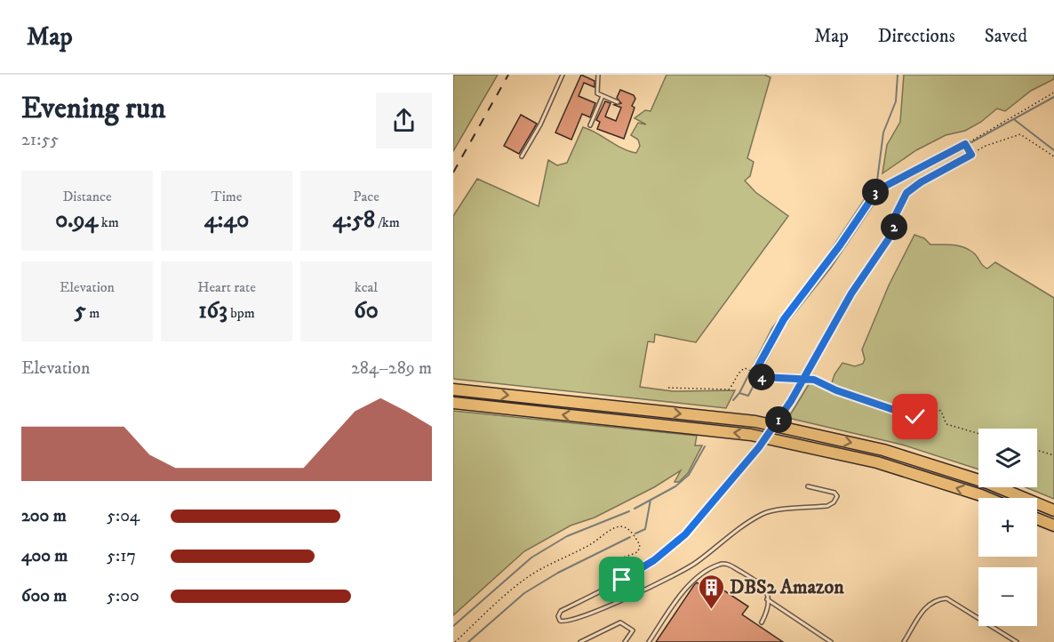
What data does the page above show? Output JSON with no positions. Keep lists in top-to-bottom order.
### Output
{
  "places": {
    "building": ["DBS2 Amazon"]
  },
  "page": {
    "header": "Map",
    "nav": ["Map", "Directions", "Saved"],
    "heading": ["Evening run", "21:55"],
    "stats": [
      ["Distance", "0.94 km"],
      ["Time", "4:40"],
      ["Pace", "4:58 /km"],
      ["Elevation", "5 m"],
      ["Heart rate", "163 bpm"],
      ["kcal", "60"]
    ],
    "pins": [
      "3",
      "2",
      "4",
      "1"
    ],
    "chart": ["Elevation", "284–289 m"],
    "map_buttons": ["+", "−"],
    "list": [
      {
        "name": "200 m",
        "note": "5:04"
      },
      {
        "name": "400 m",
        "note": "5:17"
      },
      {
        "name": "600 m",
        "note": "5:00"
      }
    ]
  }
}
